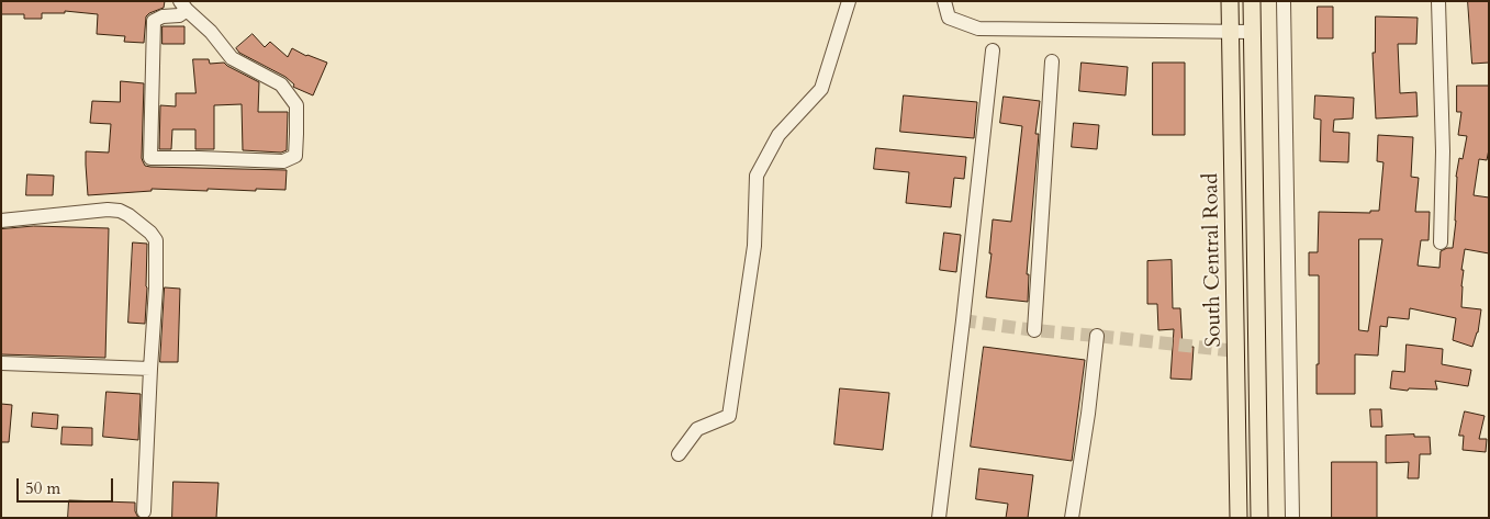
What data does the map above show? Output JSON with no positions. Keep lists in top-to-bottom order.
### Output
{
  "streets": {
    "main road": ["South Central Road"]
  },
  "scale_bar": "50 m"
}
